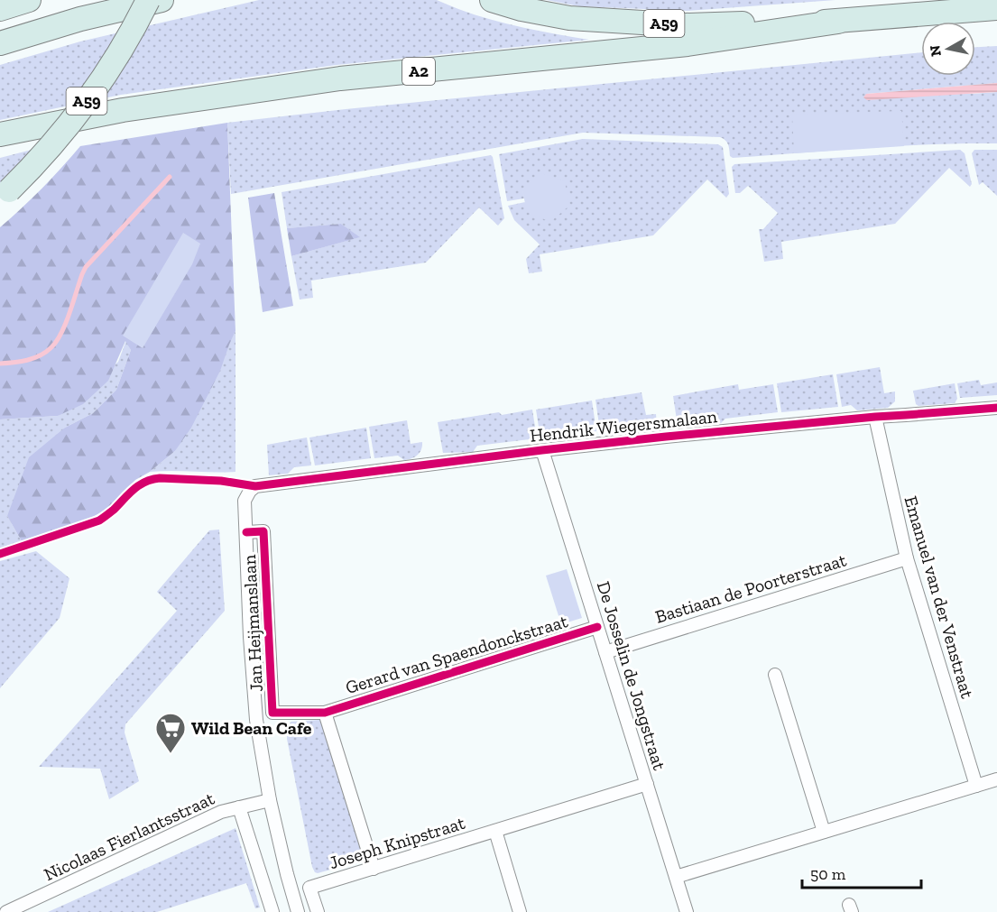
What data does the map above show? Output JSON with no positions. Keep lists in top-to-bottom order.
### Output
{
  "streets": {
    "highway": ["A59", "A2"],
    "street": [
      "Hendrik Wiegersmalaan",
      "Bastiaan de Poorterstraat",
      "Emanuel van der Venstraat",
      "Jan Heijmanslaan",
      "Gerard van Spaendonckstraat",
      "De Josselin de Jongstraat",
      "Nicolaas Fierlantsstraat",
      "Joseph Knipstraat"
    ]
  },
  "crossings": [
    ["A59", "A2"],
    ["Hendrik Wiegersmalaan", "Emanuel van der Venstraat"],
    ["Hendrik Wiegersmalaan", "Jan Heijmanslaan"],
    ["Hendrik Wiegersmalaan", "De Josselin de Jongstraat"],
    ["Bastiaan de Poorterstraat", "Emanuel van der Venstraat"],
    ["Bastiaan de Poorterstraat", "De Josselin de Jongstraat"],
    ["Jan Heijmanslaan", "Gerard van Spaendonckstraat"],
    ["Jan Heijmanslaan", "Nicolaas Fierlantsstraat"],
    ["Gerard van Spaendonckstraat", "De Josselin de Jongstraat"],
    ["De Josselin de Jongstraat", "Joseph Knipstraat"]
  ],
  "places": {
    "supermarket": ["Wild Bean Cafe"]
  },
  "scale_bar": "50 m",
  "north": "left"
}
